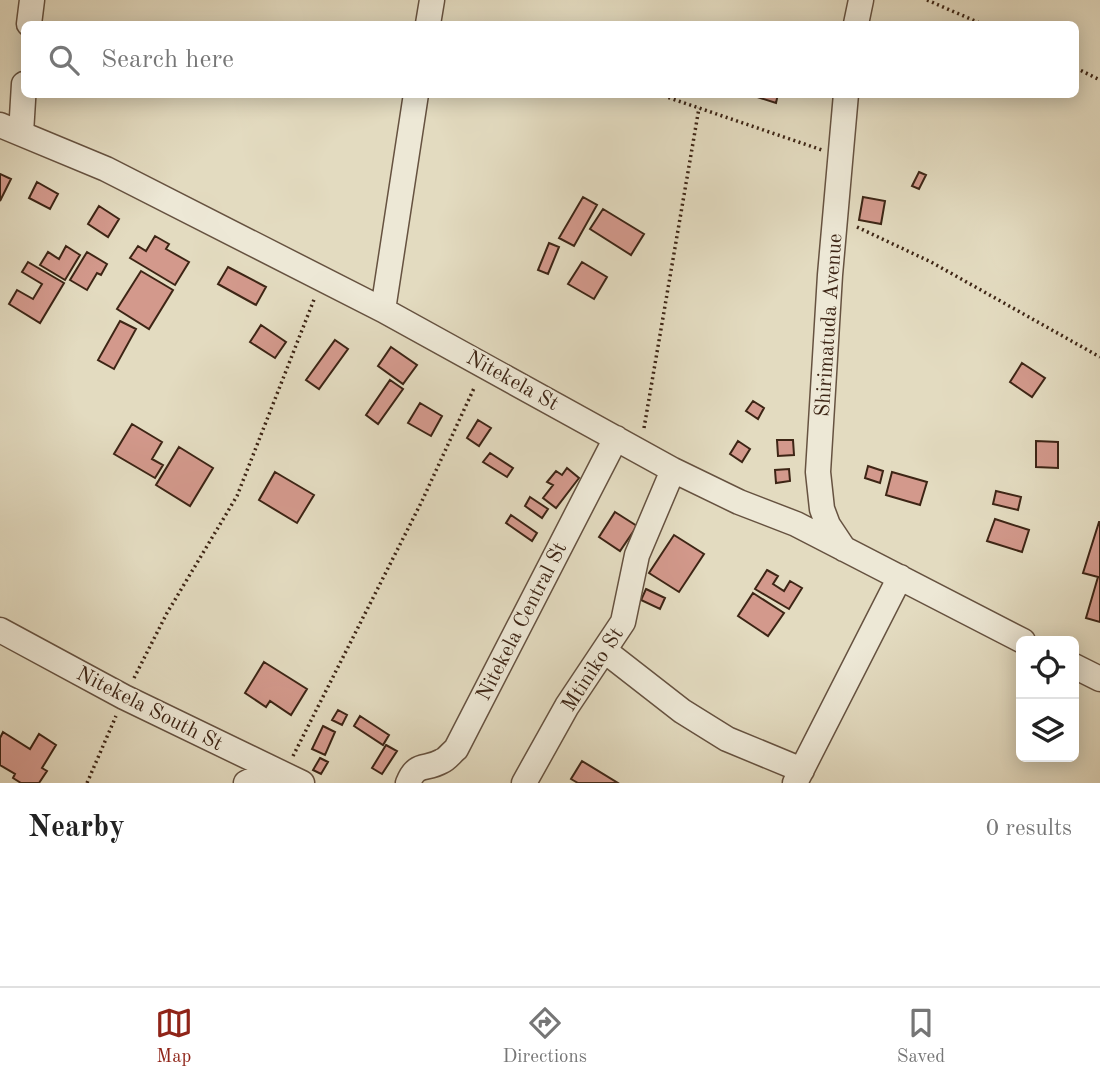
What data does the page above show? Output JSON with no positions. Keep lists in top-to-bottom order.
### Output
{
  "streets": {
    "street": [
      "Shirimatuda Avenue",
      "Nitekela St",
      "Nitekela Central St",
      "Mtiniko St",
      "Nitekela South St"
    ]
  },
  "crossings": [
    ["Shirimatuda Avenue", "Nitekela St"],
    ["Nitekela St", "Nitekela Central St"],
    ["Nitekela St", "Mtiniko St"]
  ],
  "page": {
    "search": "Search here",
    "heading": ["Nearby", "0 results"],
    "nav": ["Map", "Directions", "Saved"]
  }
}
